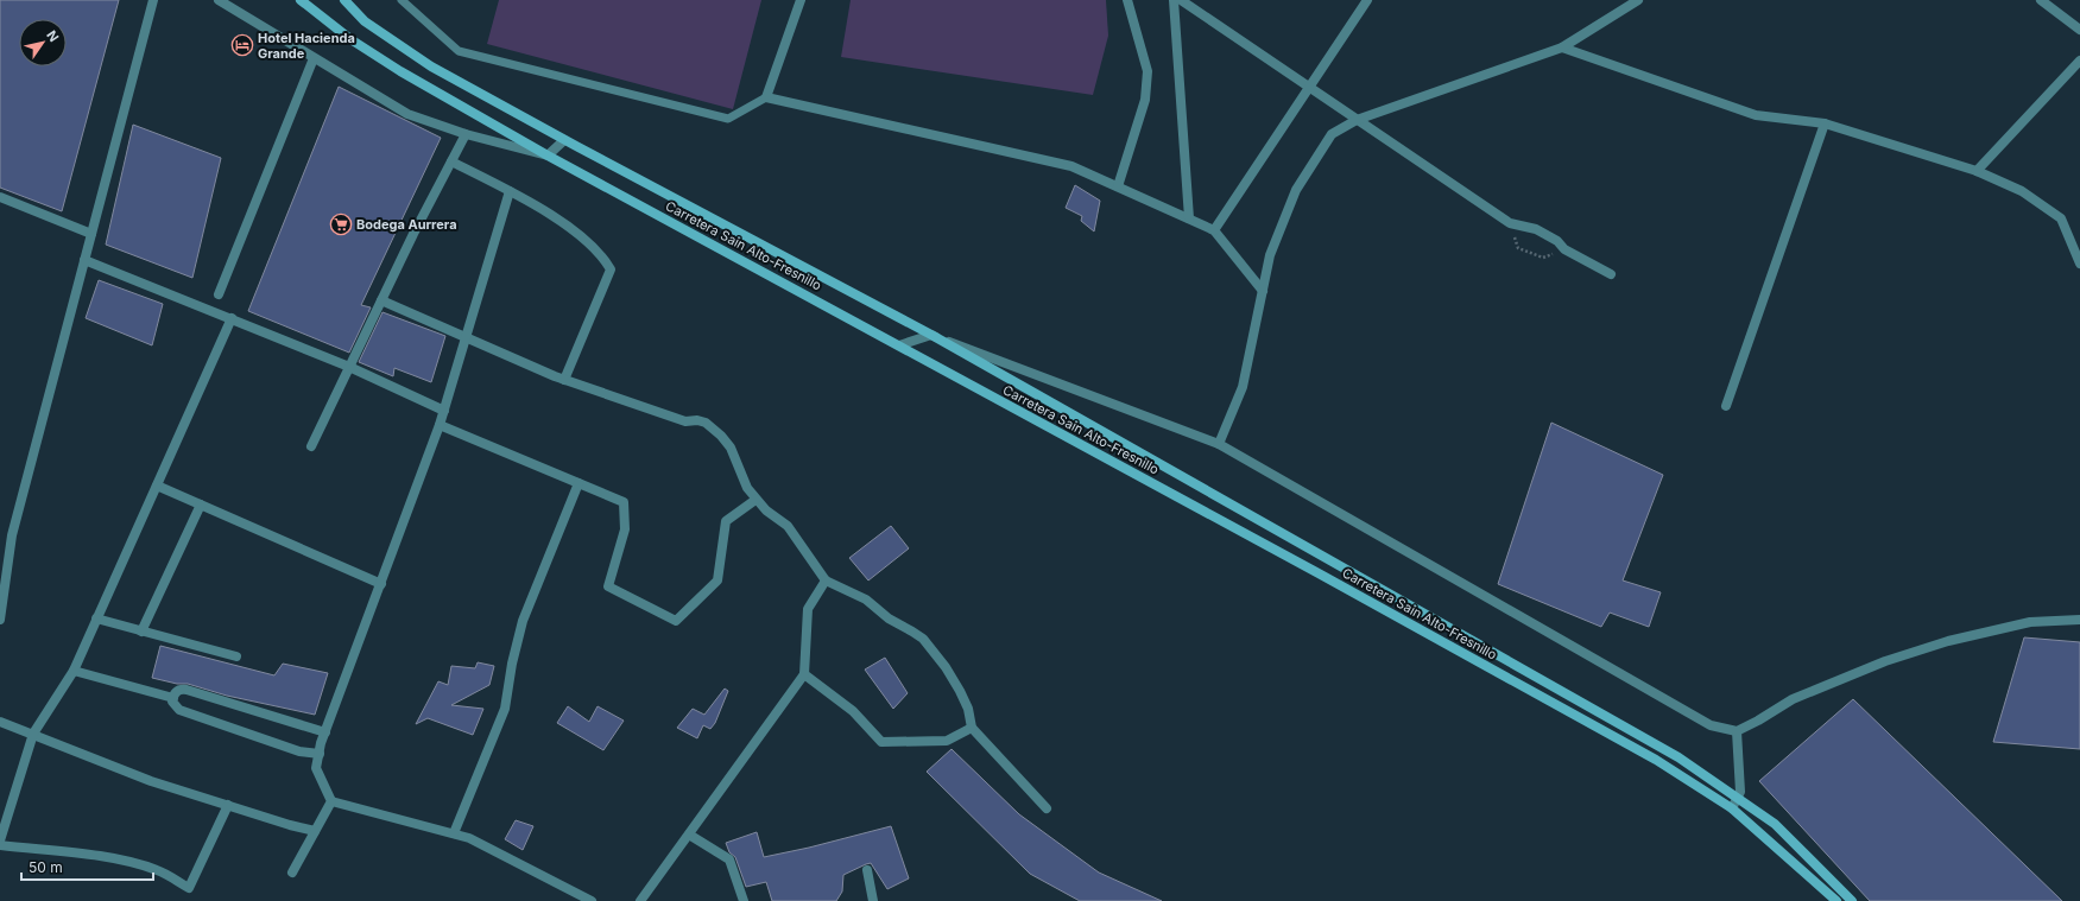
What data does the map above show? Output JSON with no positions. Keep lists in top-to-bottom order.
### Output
{
  "streets": {
    "main road": ["Carretera Sain Alto-Fresnillo"]
  },
  "places": {
    "hotel": ["Hotel Hacienda Grande"],
    "supermarket": ["Bodega Aurrera"]
  },
  "scale_bar": "50 m",
  "north": "top right"
}
